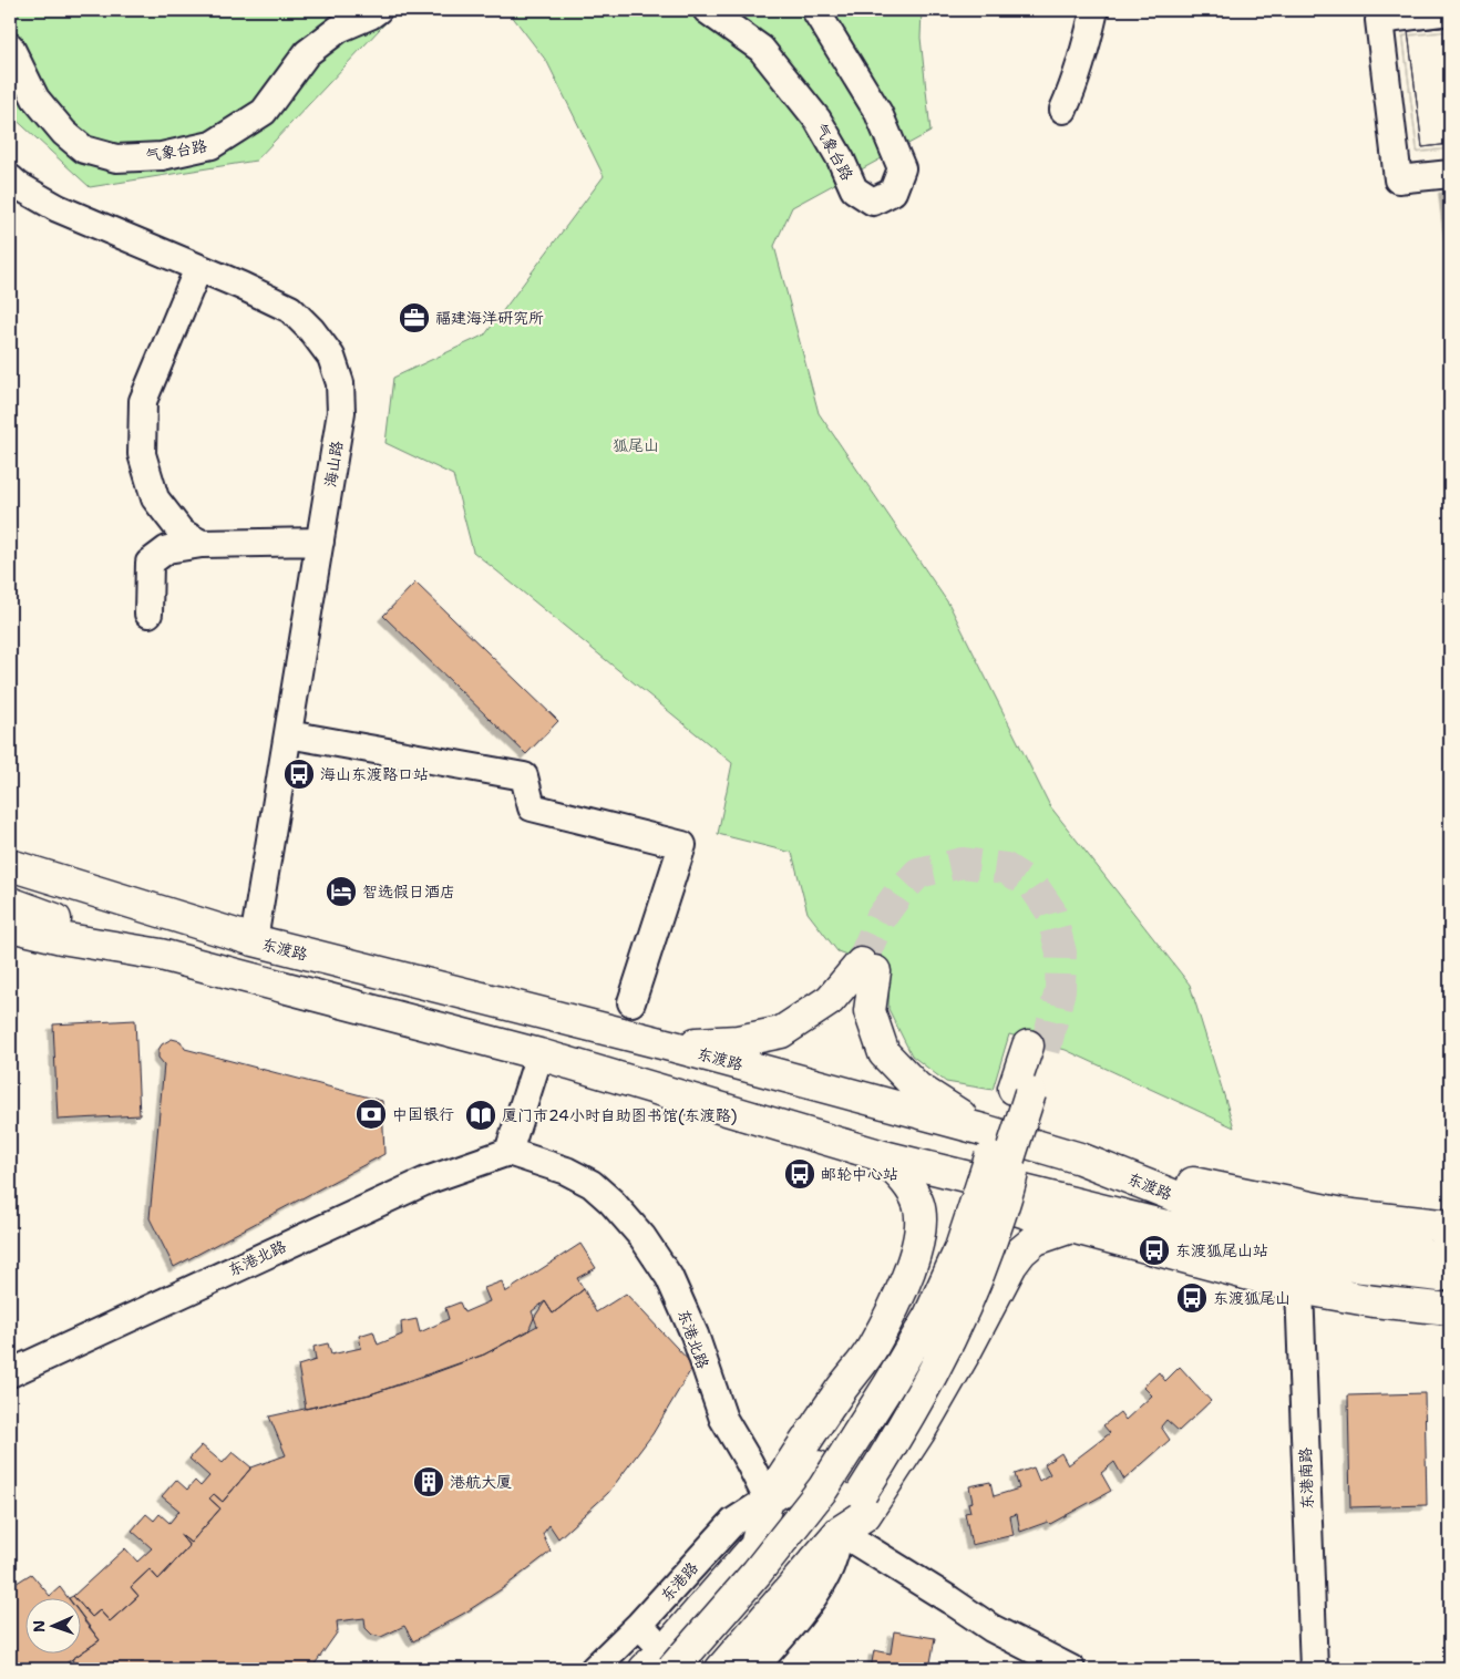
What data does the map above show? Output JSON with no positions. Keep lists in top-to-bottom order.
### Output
{
  "streets": {
    "main road": ["东渡路"],
    "street": [
      "气象台路",
      "海山路",
      "东港北路",
      "东港南路",
      "东港路"
    ]
  },
  "crossings": [
    ["海山路", "东渡路"],
    ["东港北路", "东港路"]
  ],
  "parks": ["狐尾山"],
  "places": {
    "office": ["福建海洋研究所"],
    "bus stop": [
      "海山东渡路口站",
      "邮轮中心站",
      "东渡狐尾山站",
      "东渡狐尾山"
    ],
    "hotel": ["智选假日酒店"],
    "bank": ["中国银行"],
    "library": ["厦门市24小时自助图书馆(东渡路)"],
    "building": ["港航大厦"]
  },
  "north": "left"
}
